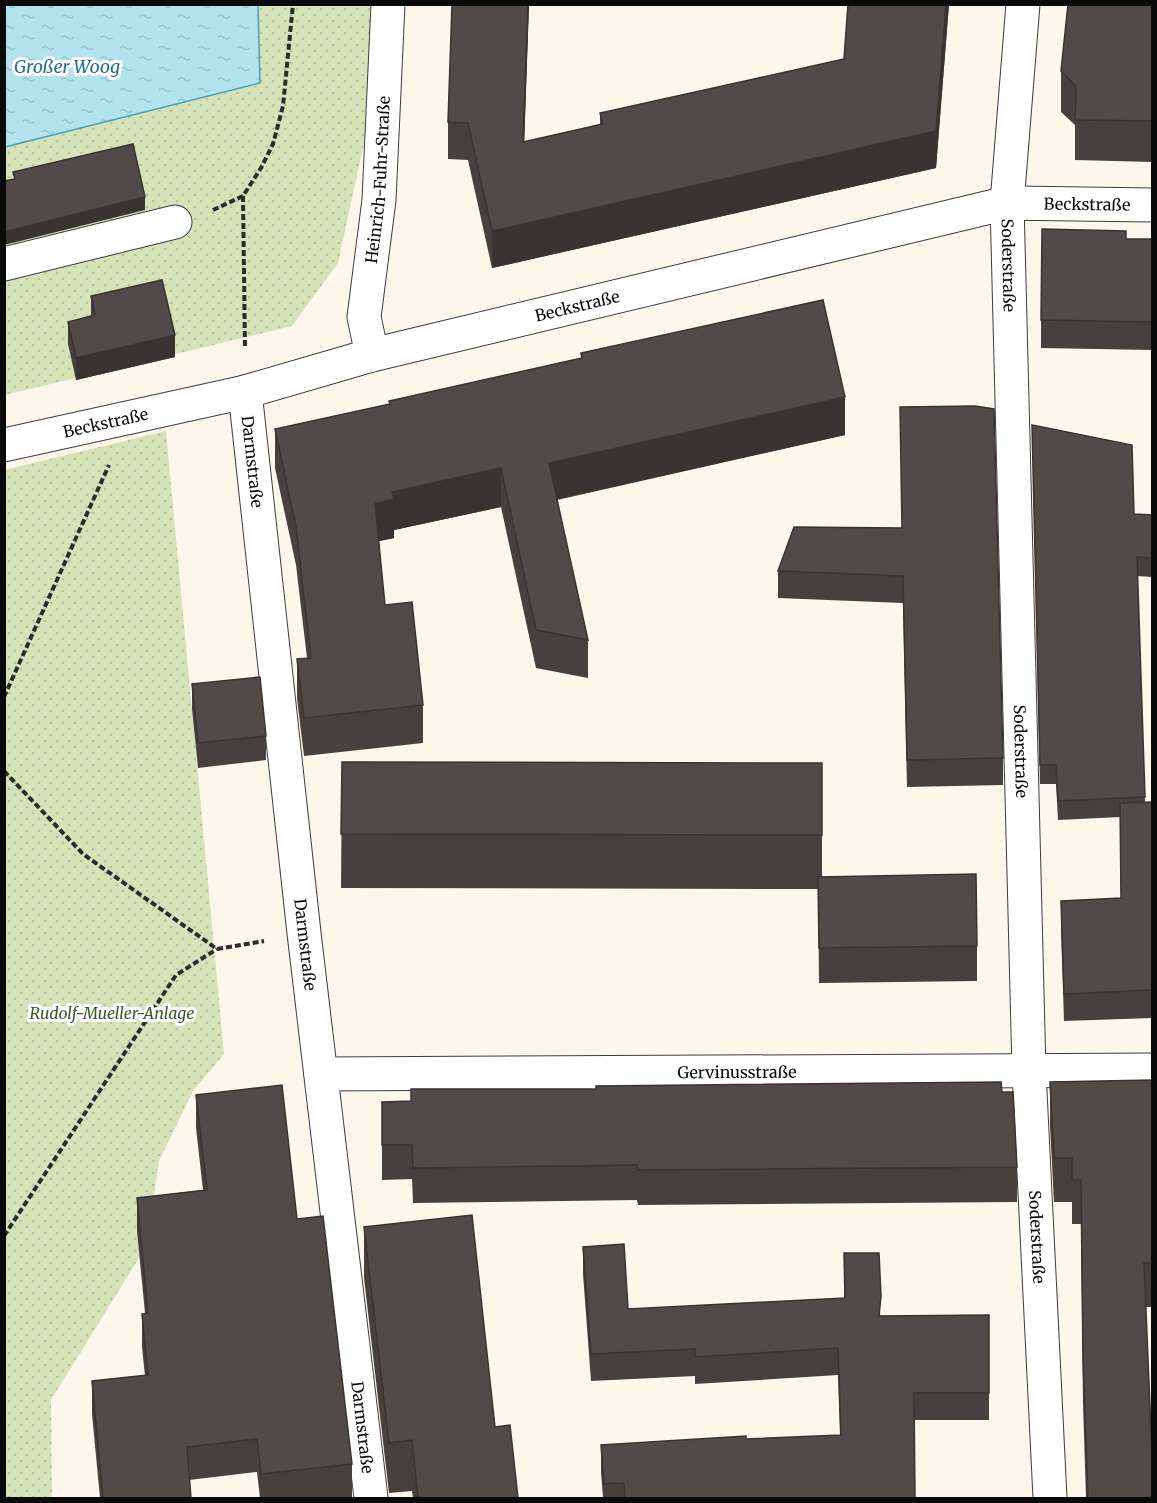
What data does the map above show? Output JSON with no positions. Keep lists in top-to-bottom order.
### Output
{
  "streets": {
    "street": [
      "Heinrich-Fuhr-Straße",
      "Beckstraße",
      "Soderstraße",
      "Darmstraße",
      "Gervinusstraße"
    ]
  },
  "crossings": [
    ["Heinrich-Fuhr-Straße", "Beckstraße"],
    ["Beckstraße", "Soderstraße"],
    ["Beckstraße", "Darmstraße"],
    ["Soderstraße", "Gervinusstraße"],
    ["Darmstraße", "Gervinusstraße"]
  ],
  "water": ["Großer Woog"],
  "parks": ["Rudolf-Mueller-Anlage"]
}
